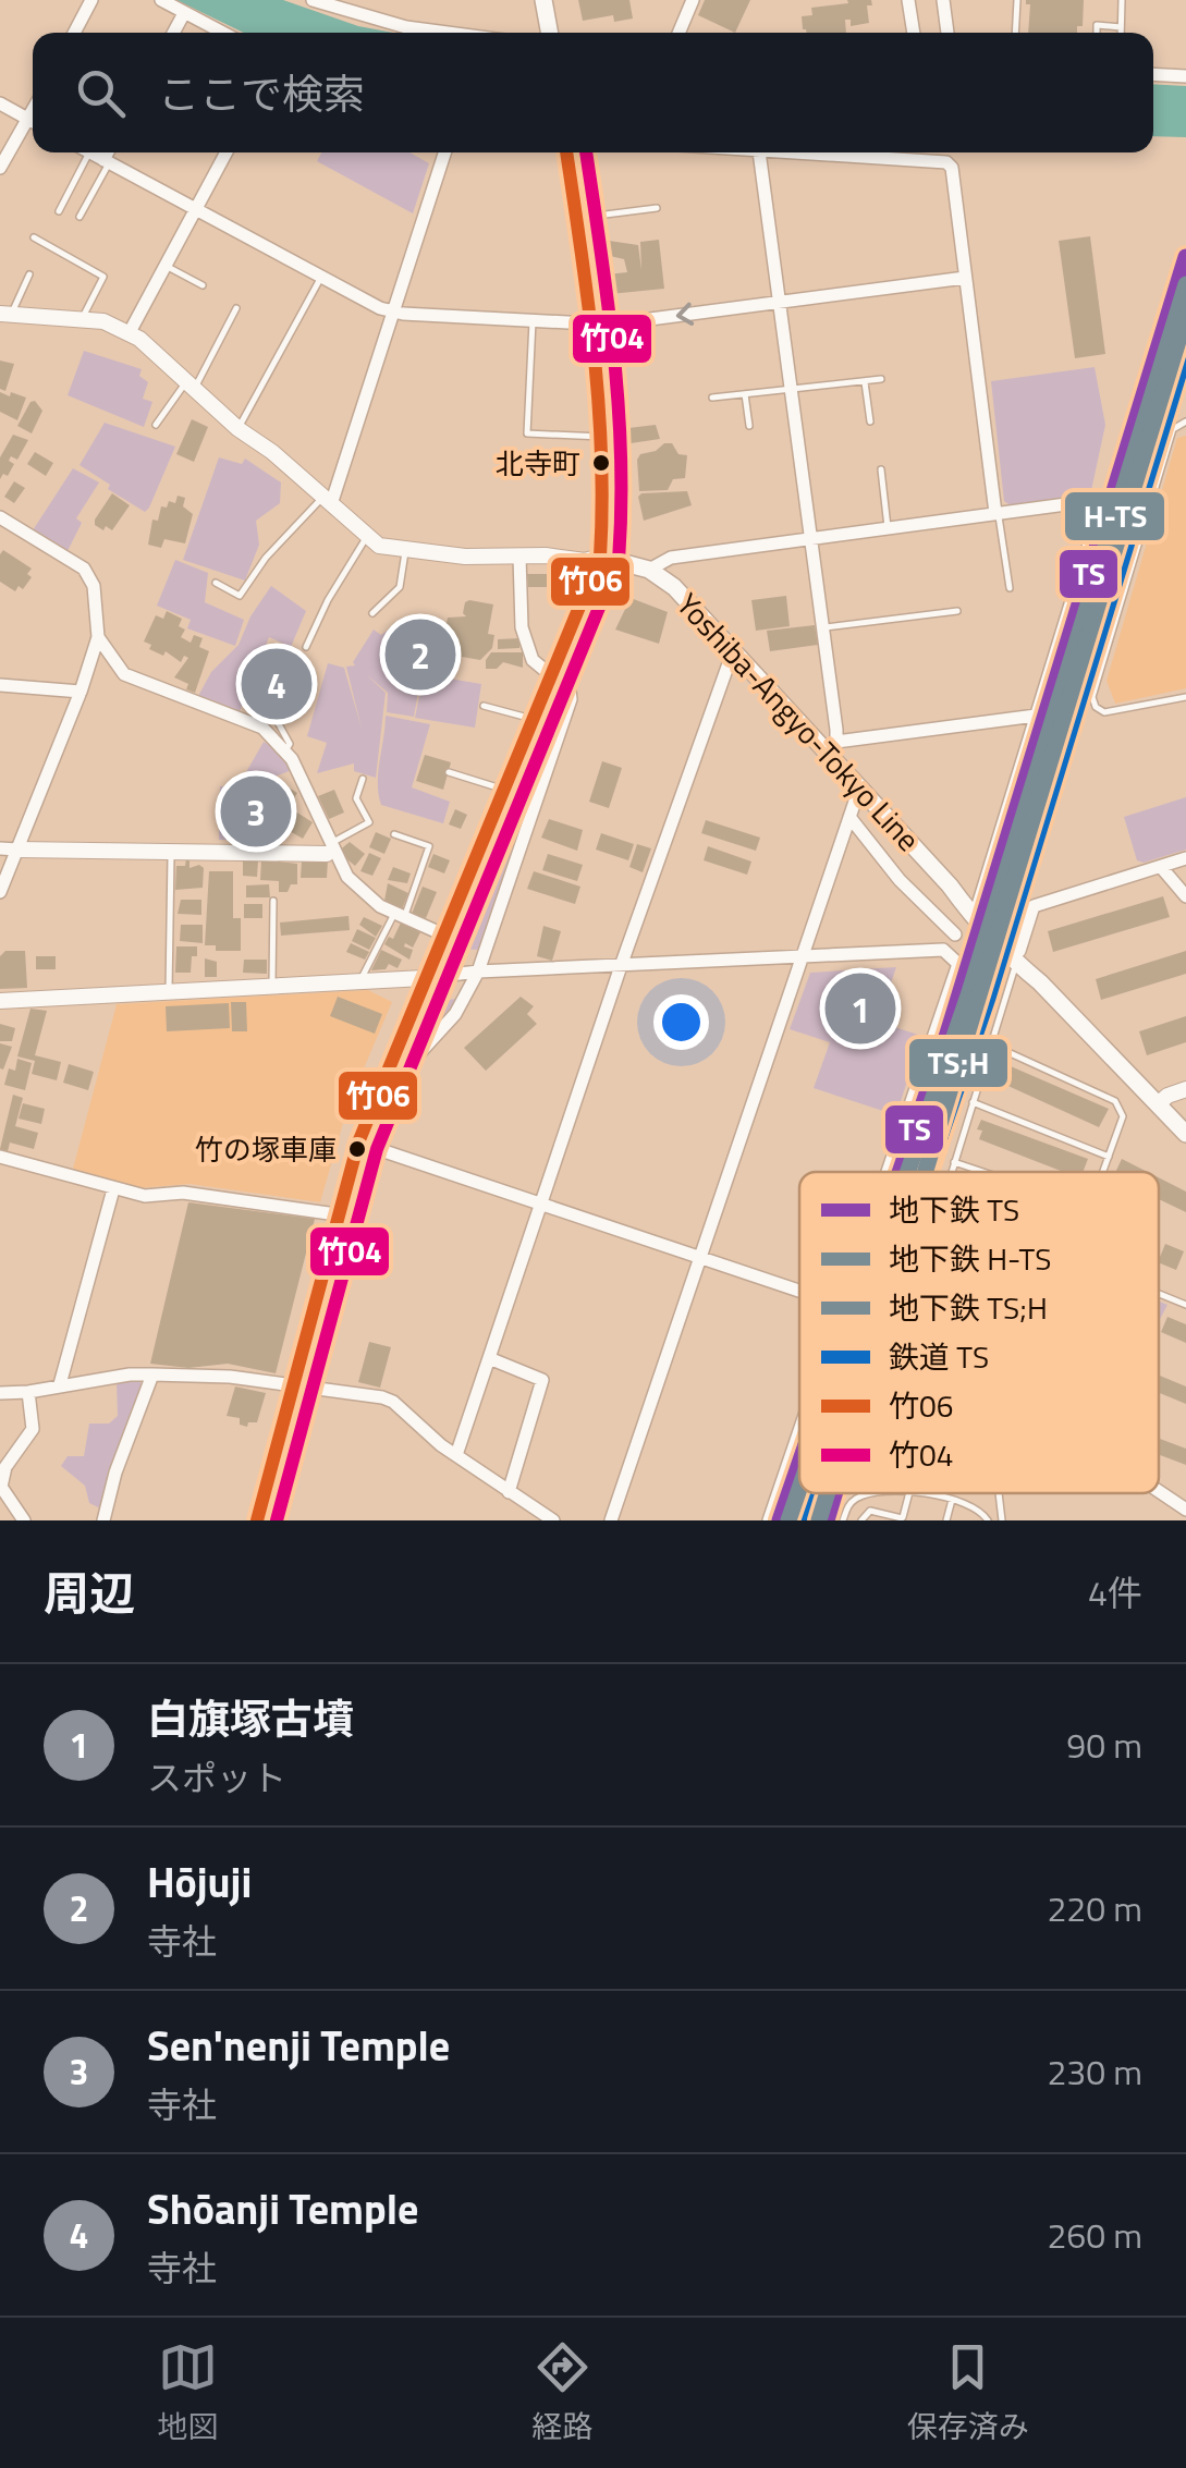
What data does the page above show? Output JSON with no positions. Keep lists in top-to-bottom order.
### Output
{
  "streets": {
    "main road": ["Yoshiba-Angyo-Tokyo Line"]
  },
  "places": ["北寺町", "竹の塚車庫"],
  "lines": [
    "transit line 竹06",
    "transit line 竹04",
    "metro line TS",
    "metro line H-TS",
    "metro line TS;H",
    "rail line TS"
  ],
  "legend": [
    "地下鉄 TS",
    "地下鉄 H-TS",
    "地下鉄 TS;H",
    "鉄道 TS",
    "竹06",
    "竹04"
  ],
  "page": {
    "search": "ここで検索",
    "pins": [
      "2",
      "4",
      "3",
      "1"
    ],
    "heading": ["周辺", "4件"],
    "list": [
      {
        "mark": "1",
        "name": "白旗塚古墳",
        "note": "スポット",
        "value": "90 m"
      },
      {
        "mark": "2",
        "name": "Hōjuji",
        "note": "寺社",
        "value": "220 m"
      },
      {
        "mark": "3",
        "name": "Sen'nenji Temple",
        "note": "寺社",
        "value": "230 m"
      },
      {
        "mark": "4",
        "name": "Shōanji Temple",
        "note": "寺社",
        "value": "260 m"
      }
    ],
    "nav": ["地図", "経路", "保存済み"]
  }
}
